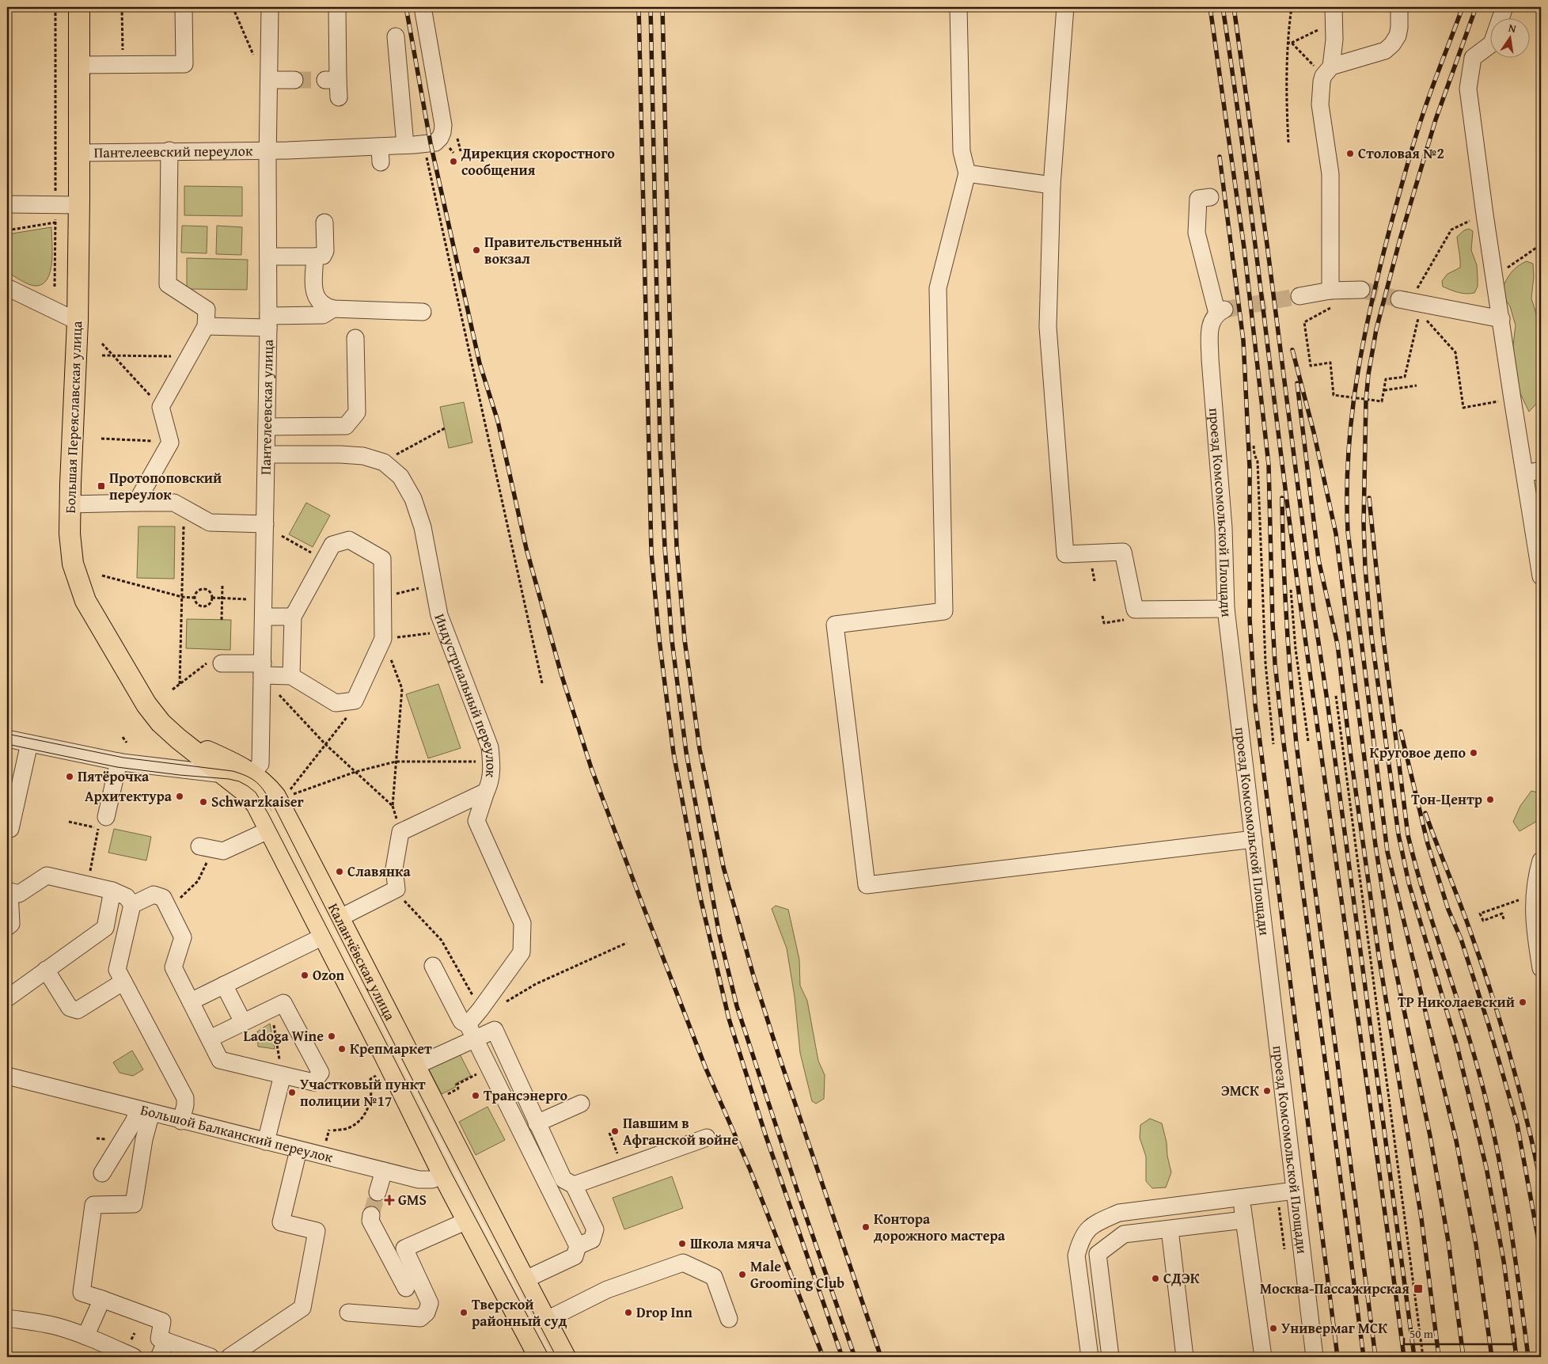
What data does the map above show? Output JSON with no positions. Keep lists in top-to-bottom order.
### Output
{
  "streets": {
    "main road": ["Большая Переяславская улица", "Каланчёвская улица"],
    "street": [
      "Пантелеевский переулок",
      "Пантелеевская улица",
      "проезд Комсомольской Площади",
      "Индустриальный переулок",
      "Большой Балканский переулок"
    ]
  },
  "crossings": [
    ["Пантелеевский переулок", "Пантелеевская улица"],
    ["Пантелеевский переулок", "Большая Переяславская улица"],
    ["Пантелеевская улица", "Большая Переяславская улица"],
    ["Пантелеевская улица", "Индустриальный переулок"],
    ["Пантелеевская улица", "Каланчёвская улица"],
    ["Большая Переяславская улица", "Каланчёвская улица"],
    ["Индустриальный переулок", "Каланчёвская улица"],
    ["Каланчёвская улица", "Большой Балканский переулок"]
  ],
  "places": {
    "other": [
      "Столовая №2",
      "Дирекция скоростного сообщения",
      "Правительственный вокзал",
      "Круговое депо",
      "Пятёрочка",
      "Архитектура",
      "Тон-Центр",
      "Schwarzkaiser",
      "Славянка",
      "Ozon",
      "ТР Николаевский",
      "Ladoga Wine",
      "Крепмаркет",
      "ЭМСК",
      "Участковый пункт полиции №17",
      "Трансэнерго",
      "Павшим в Афганской войне",
      "Контора дорожного мастера",
      "Школа мяча",
      "Male Grooming Club",
      "СДЭК",
      "Тверской районный суд",
      "Drop Inn",
      "Универмаг МСК"
    ],
    "transit": ["Протопоповский переулок", "Москва-Пассажирская"],
    "health": ["GMS"]
  },
  "scale_bar": "50 m",
  "north": "top"
}
